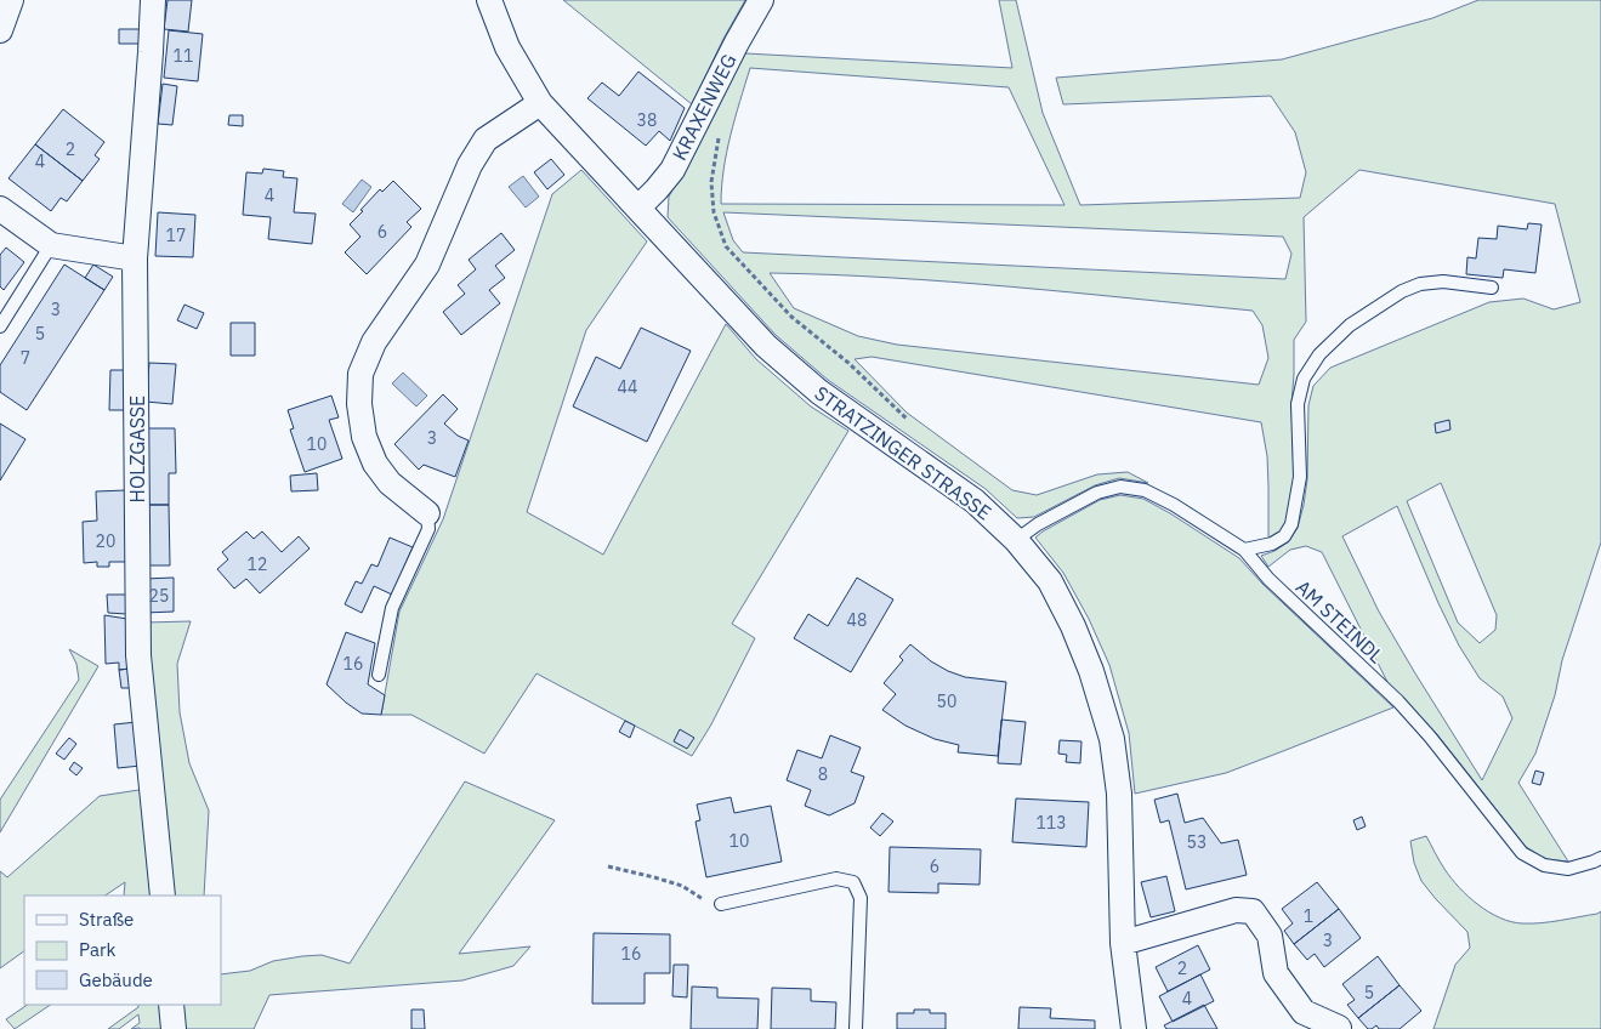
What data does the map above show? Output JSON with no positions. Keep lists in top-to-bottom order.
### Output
{
  "streets": {
    "street": ["KRAXENWEG", "HOLZGASSE", "STRATZINGER STRASSE"],
    "lane": ["AM STEINDL"]
  },
  "crossings": [
    ["KRAXENWEG", "STRATZINGER STRASSE"],
    ["STRATZINGER STRASSE", "AM STEINDL"]
  ],
  "house_numbers": [
    "11",
    "38",
    "2",
    "4",
    "4",
    "6",
    "17",
    "3",
    "5",
    "7",
    "44",
    "3",
    "10",
    "20",
    "12",
    "25",
    "48",
    "16",
    "50",
    "8",
    "113",
    "10",
    "53",
    "6",
    "1",
    "3",
    "16",
    "2",
    "5",
    "4"
  ],
  "legend": ["Straße", "Park", "Gebäude"]
}
